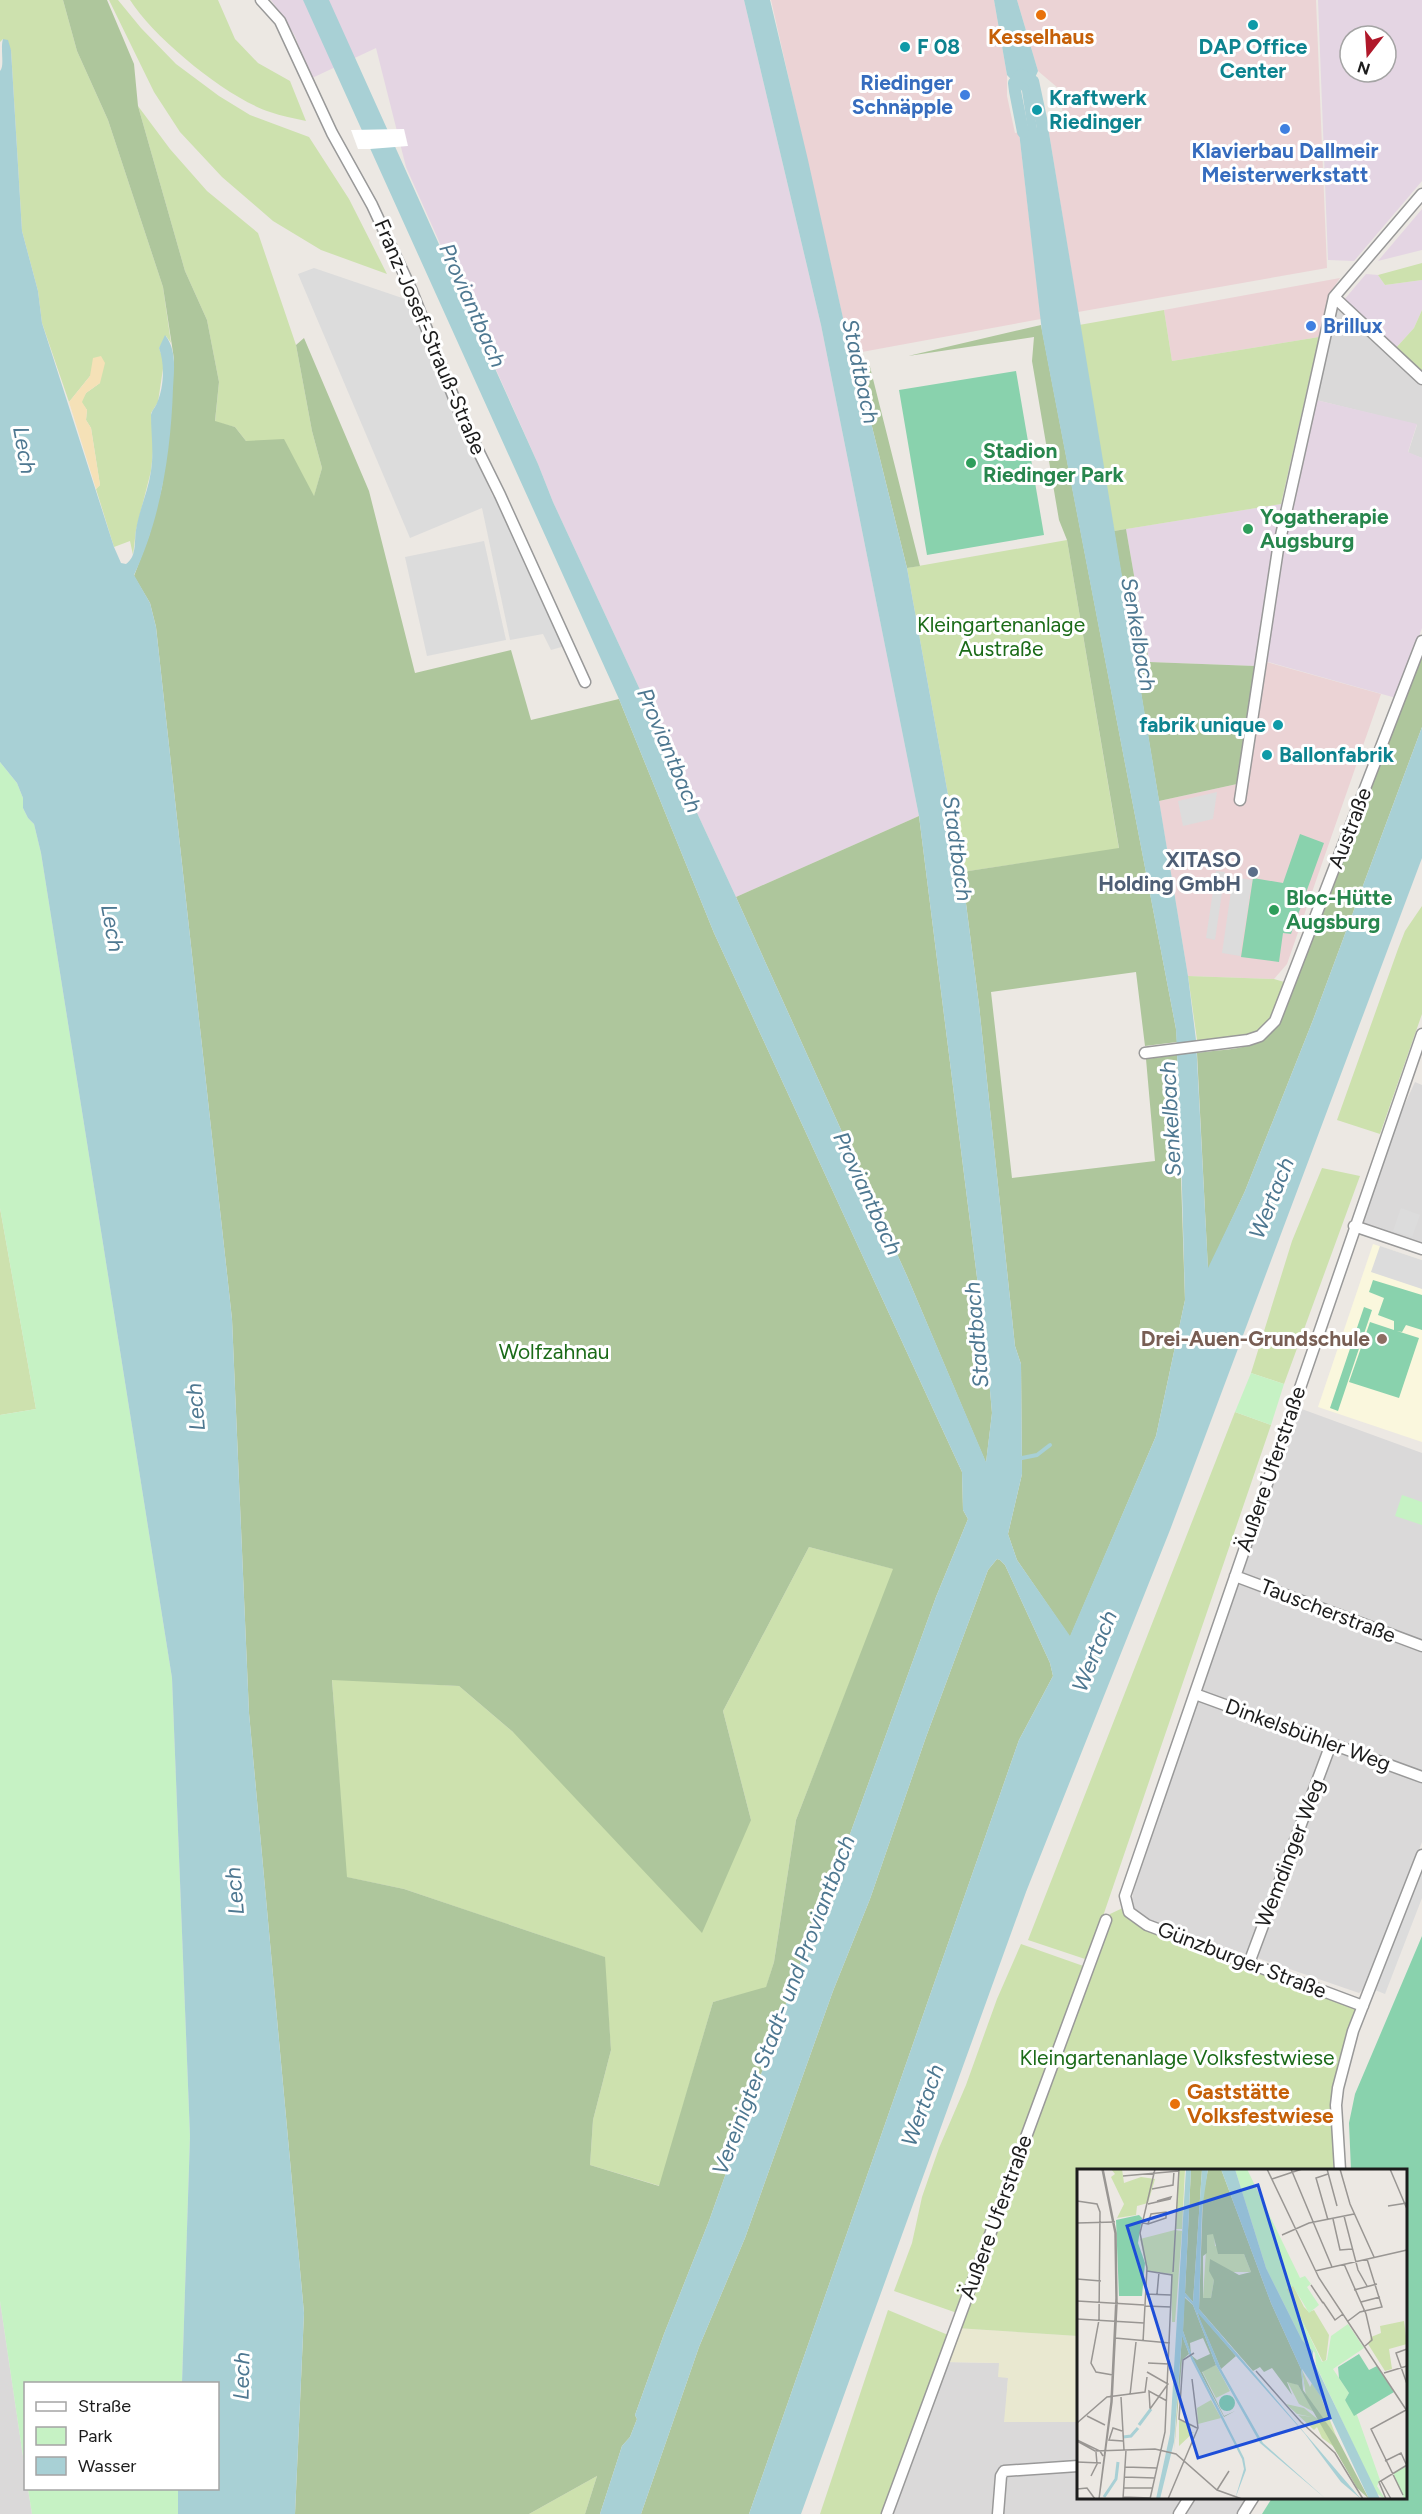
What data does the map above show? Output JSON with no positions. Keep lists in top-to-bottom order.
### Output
{
  "streets": {
    "street": [
      "Franz-Josef-Strauß-Straße",
      "Austraße",
      "Äußere Uferstraße",
      "Tauscherstraße",
      "Dinkelsbühler Weg",
      "Wemdinger Weg",
      "Günzburger Straße"
    ]
  },
  "crossings": [
    ["Äußere Uferstraße", "Tauscherstraße"],
    ["Äußere Uferstraße", "Dinkelsbühler Weg"],
    ["Äußere Uferstraße", "Günzburger Straße"],
    ["Dinkelsbühler Weg", "Wemdinger Weg"],
    ["Wemdinger Weg", "Günzburger Straße"]
  ],
  "water": [
    "Proviantbach",
    "Stadtbach",
    "Lech",
    "Senkelbach",
    "Wertach",
    "Vereinigter Stadt- und Proviantbach"
  ],
  "parks": ["Kleingartenanlage Austraße", "Wolfzahnau", "Kleingartenanlage Volksfestwiese"],
  "places": [
    "Kesselhaus",
    "DAP Office Center",
    "F 08",
    "Riedinger Schnäpple",
    "Kraftwerk Riedinger",
    "Klavierbau Dallmeir Meisterwerkstatt",
    "Brillux",
    "Stadion Riedinger Park",
    "Yogatherapie Augsburg",
    "fabrik unique",
    "Ballonfabrik",
    "XITASO Holding GmbH",
    "Bloc-Hütte Augsburg",
    "Drei-Auen-Grundschule",
    "Gaststätte Volksfestwiese"
  ],
  "legend": ["Straße", "Park", "Wasser"],
  "north": "bottom"
}
